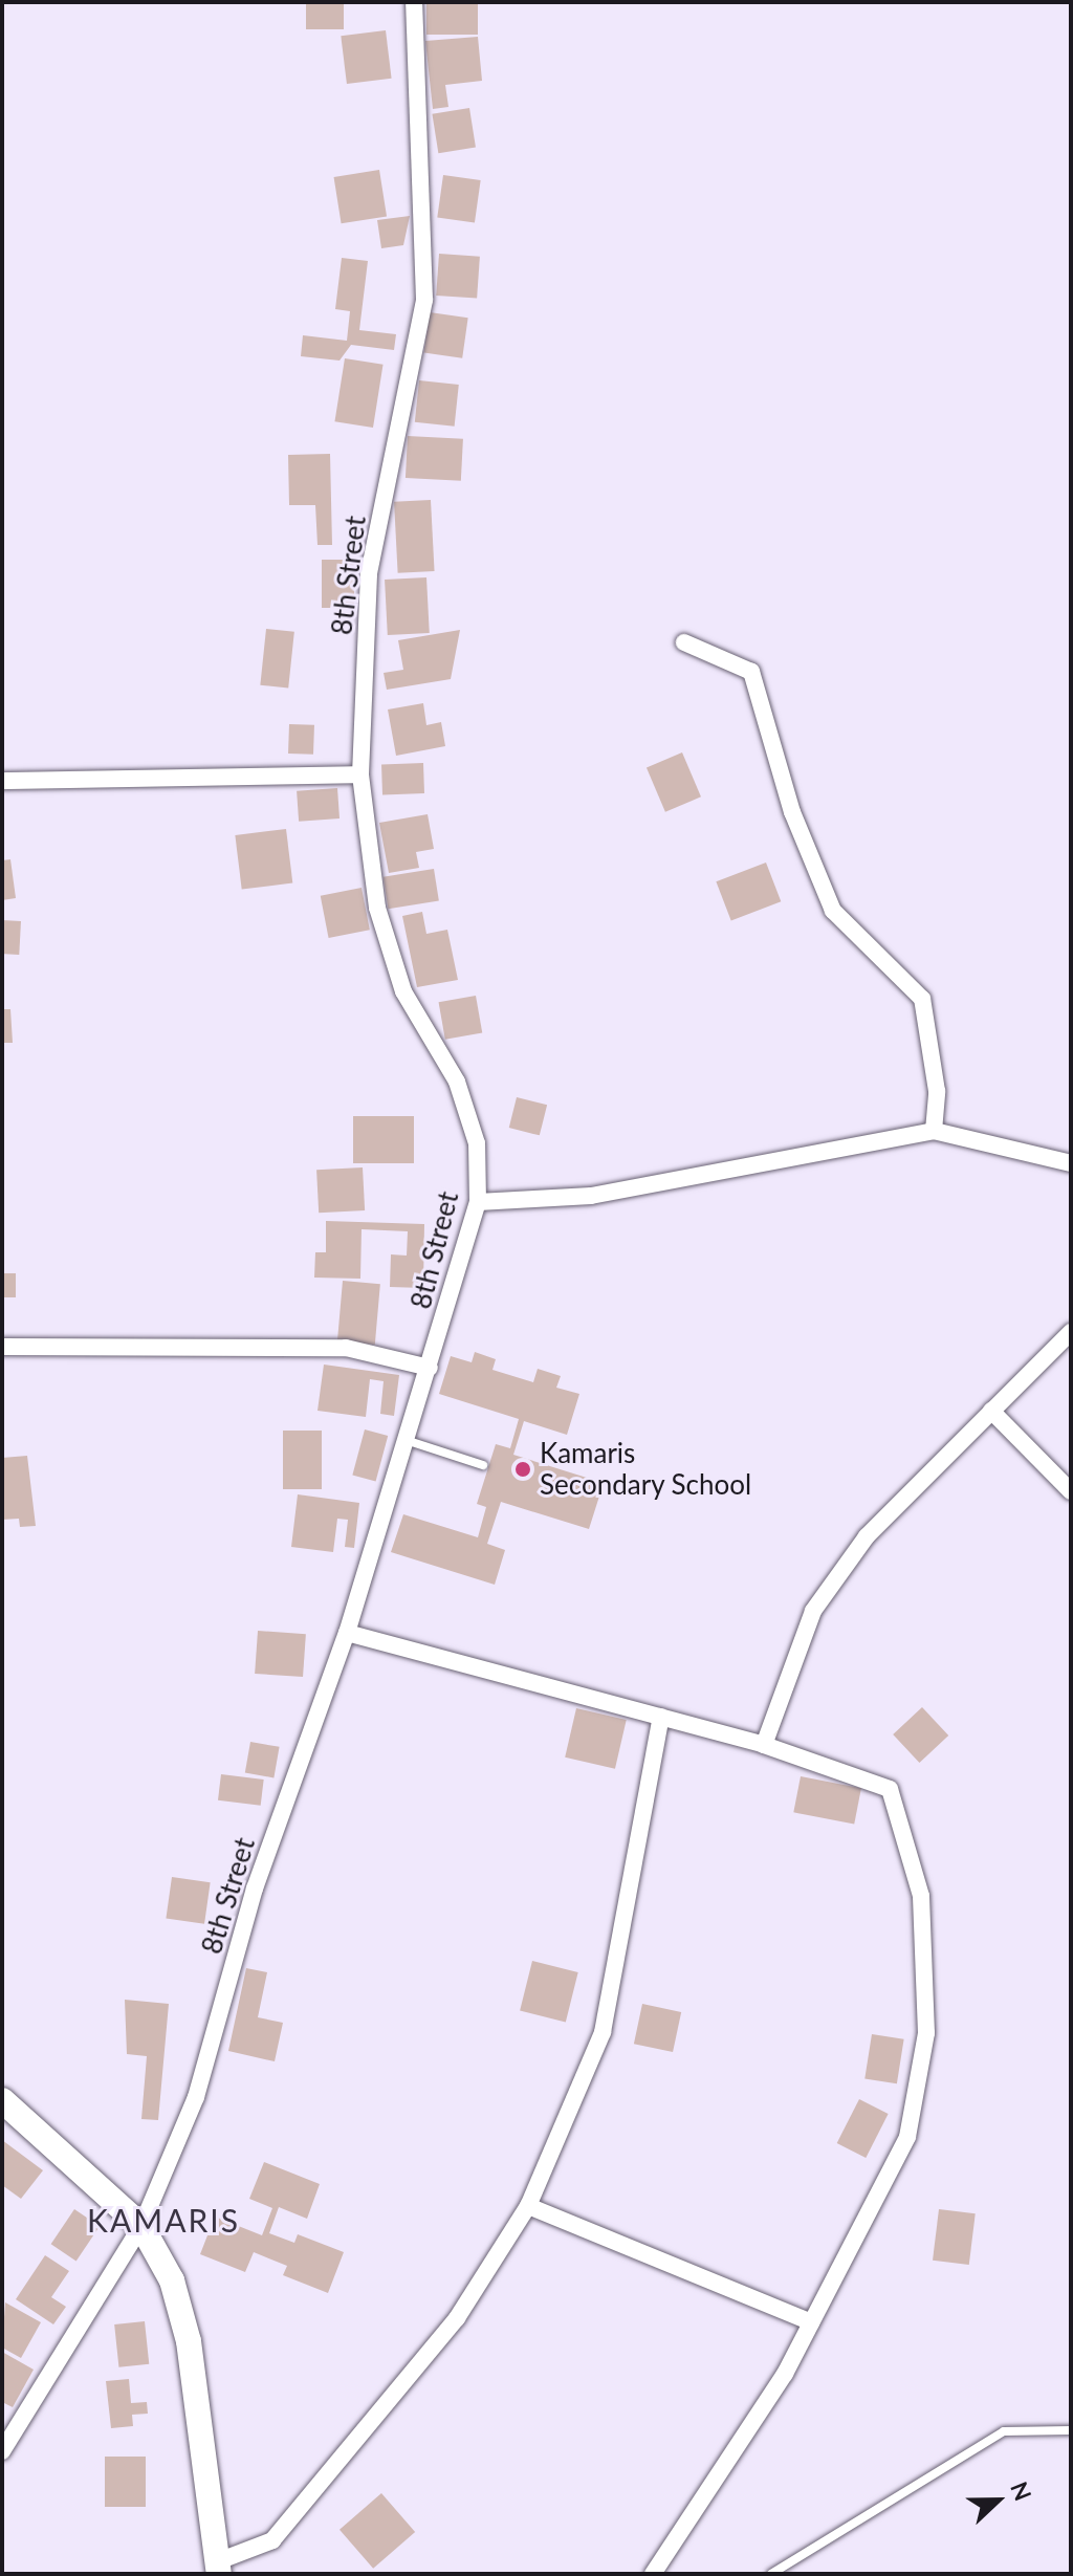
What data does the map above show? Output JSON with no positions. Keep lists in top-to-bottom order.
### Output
{
  "streets": {
    "street": ["8th Street"]
  },
  "districts": ["KAMARIS"],
  "places": ["Kamaris Secondary School"],
  "north": "right"
}
